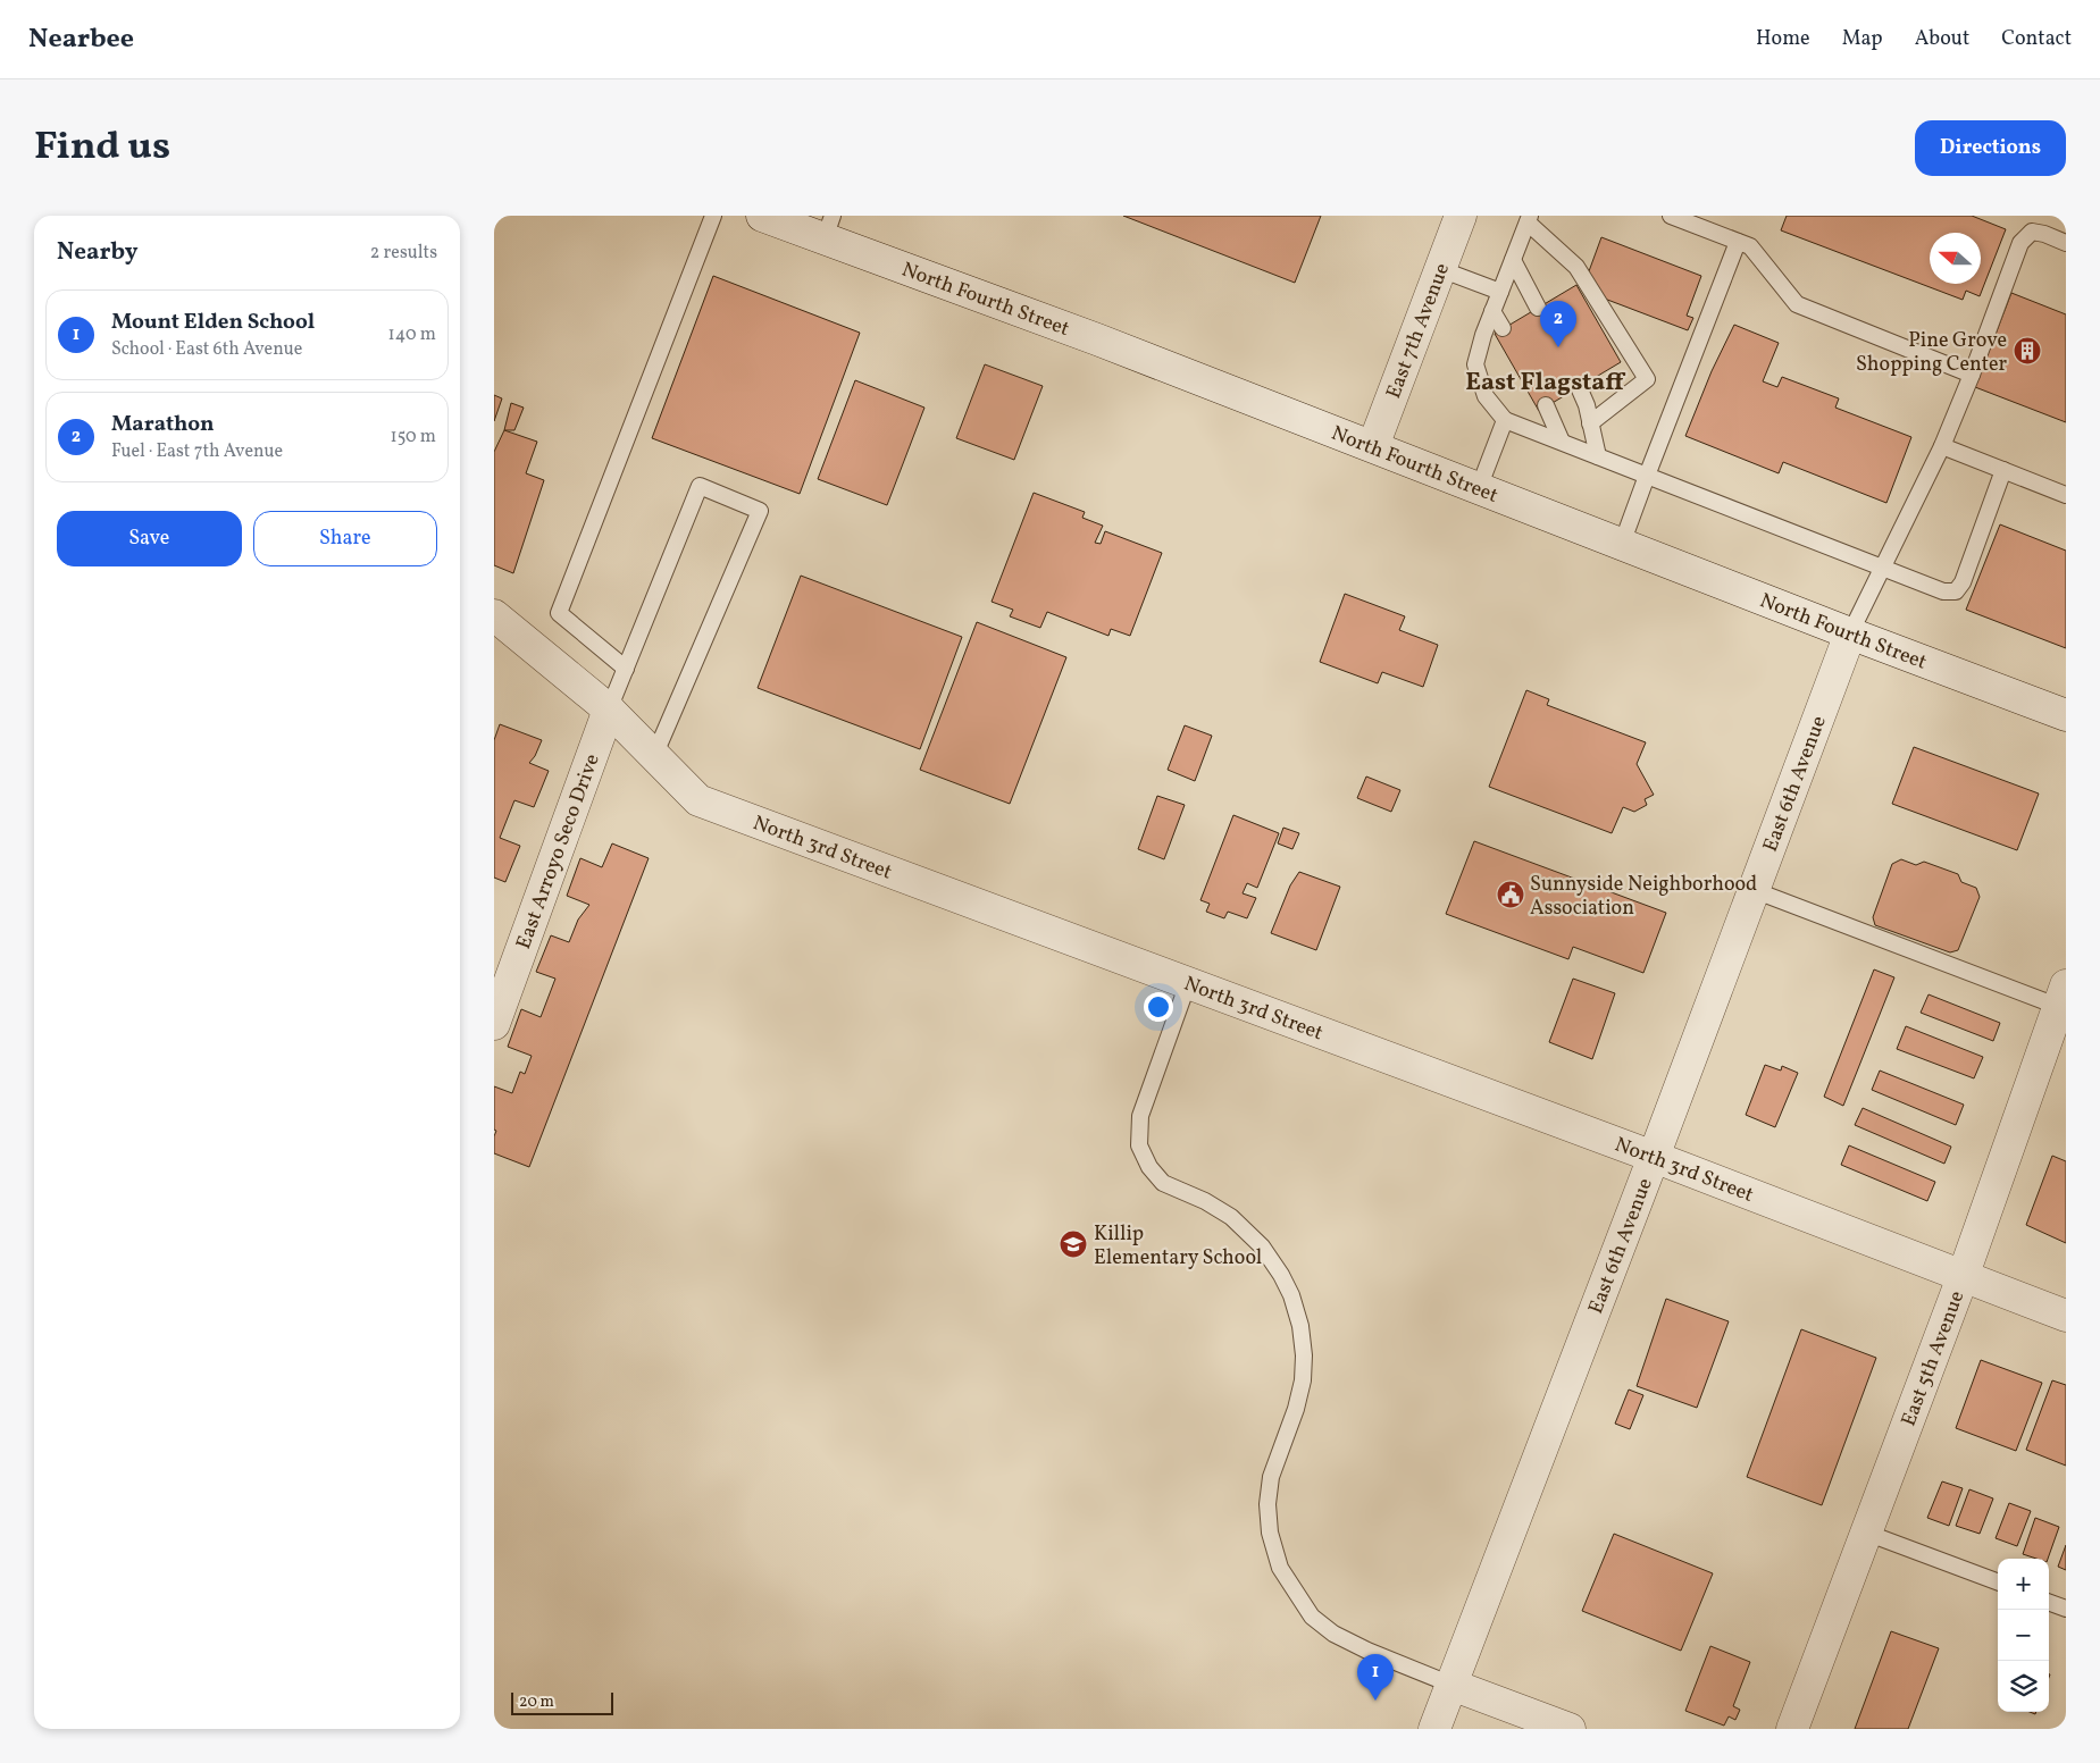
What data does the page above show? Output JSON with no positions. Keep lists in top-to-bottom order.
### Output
{
  "streets": {
    "street": [
      "North Fourth Street",
      "East 7th Avenue",
      "East 6th Avenue",
      "North 3rd Street",
      "East Arroyo Seco Drive",
      "East 5th Avenue"
    ]
  },
  "crossings": [
    ["North Fourth Street", "East 7th Avenue"],
    ["North Fourth Street", "East 6th Avenue"],
    ["East 6th Avenue", "North 3rd Street"],
    ["North 3rd Street", "East Arroyo Seco Drive"],
    ["North 3rd Street", "East 5th Avenue"]
  ],
  "districts": ["East Flagstaff"],
  "places": {
    "building": ["Pine Grove Shopping Center"],
    "public building": ["Sunnyside Neighborhood Association"],
    "school or university": ["Killip Elementary School"]
  },
  "scale_bar": "20 m",
  "north": "left",
  "page": {
    "header": "Nearbee",
    "nav": [
      "Home",
      "Map",
      "About",
      "Contact"
    ],
    "title": "Find us",
    "buttons": [
      "Directions",
      ["Save", "Share"]
    ],
    "heading": ["Nearby", "2 results"],
    "list": [
      {
        "mark": "1",
        "name": "Mount Elden School",
        "note": "School · East 6th Avenue",
        "value": "140 m"
      },
      {
        "mark": "2",
        "name": "Marathon",
        "note": "Fuel · East 7th Avenue",
        "value": "150 m"
      }
    ],
    "pins": ["2", "1"],
    "map_buttons": ["+", "−"],
    "scale": "20 m"
  }
}
